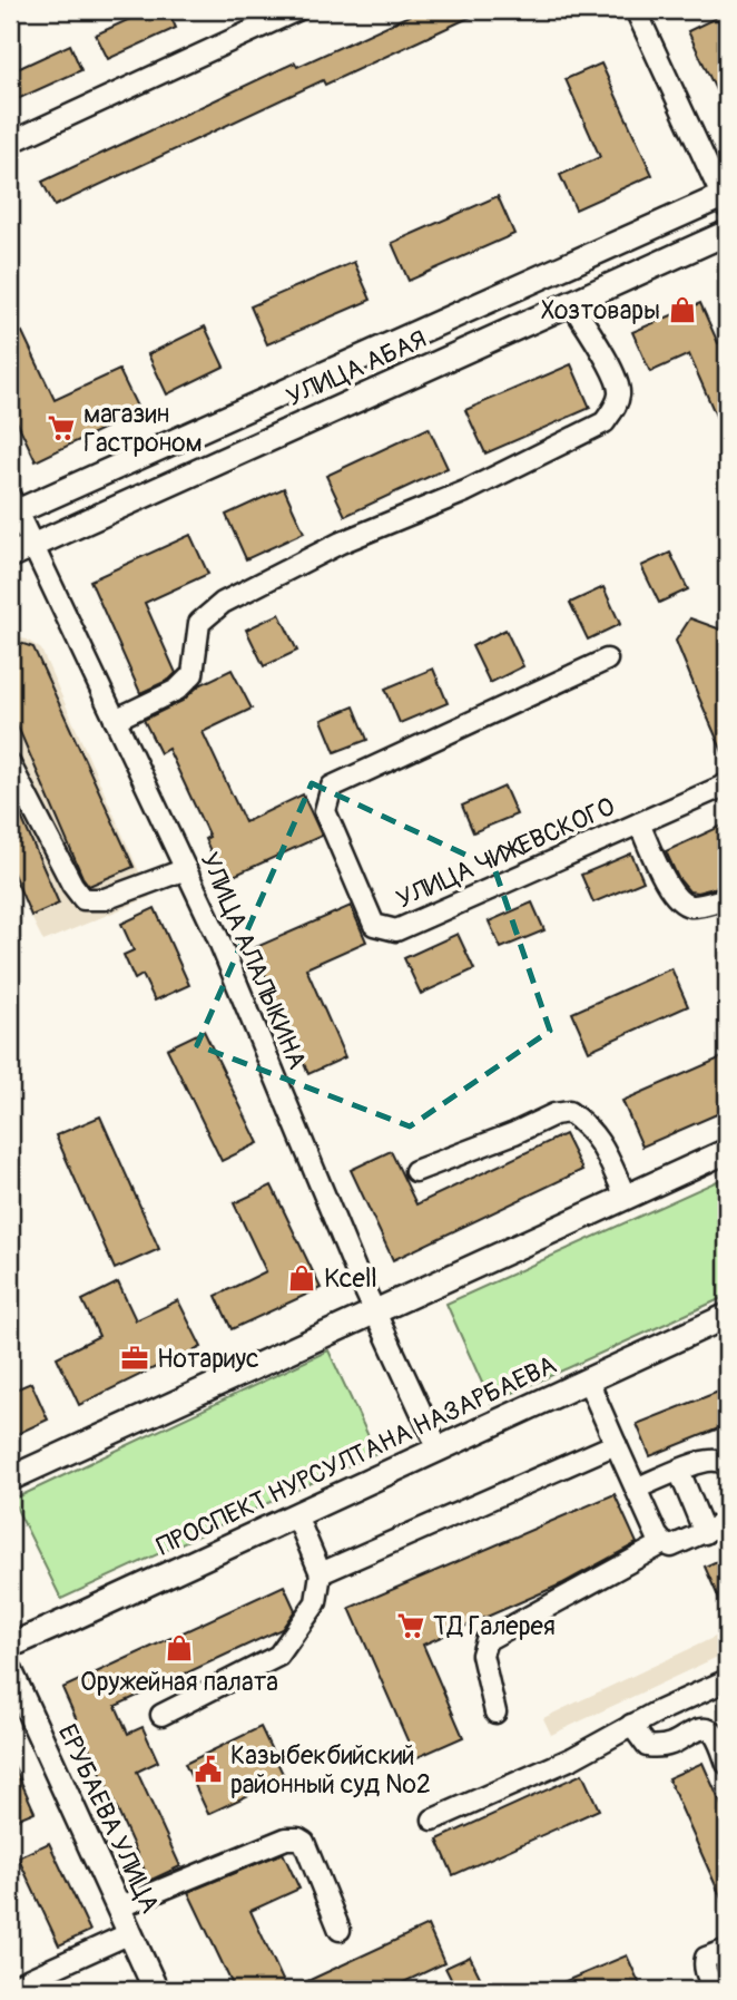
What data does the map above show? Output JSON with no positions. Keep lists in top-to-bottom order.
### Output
{
  "streets": {
    "main road": ["УЛИЦА АБАЯ", "ПРОСПЕКТ НУРСУЛТАНА НАЗАРБАЕВА", "ЕРУБАЕВА УЛИЦА"],
    "street": ["УЛИЦА ЧИЖЕВСКОГО", "УЛИЦА АЛАЛЫКИНА"]
  },
  "crossings": [
    ["УЛИЦА АБАЯ", "УЛИЦА АЛАЛЫКИНА"],
    ["УЛИЦА АЛАЛЫКИНА", "ПРОСПЕКТ НУРСУЛТАНА НАЗАРБАЕВА"]
  ],
  "places": {
    "shop": ["Хозтовары", "Kcell", "Оружейная палата"],
    "supermarket": ["магазин Гастроном", "ТД Галерея"],
    "office": ["Нотариус"],
    "public building": ["Казыбекбийский районный суд №2"]
  }
}
